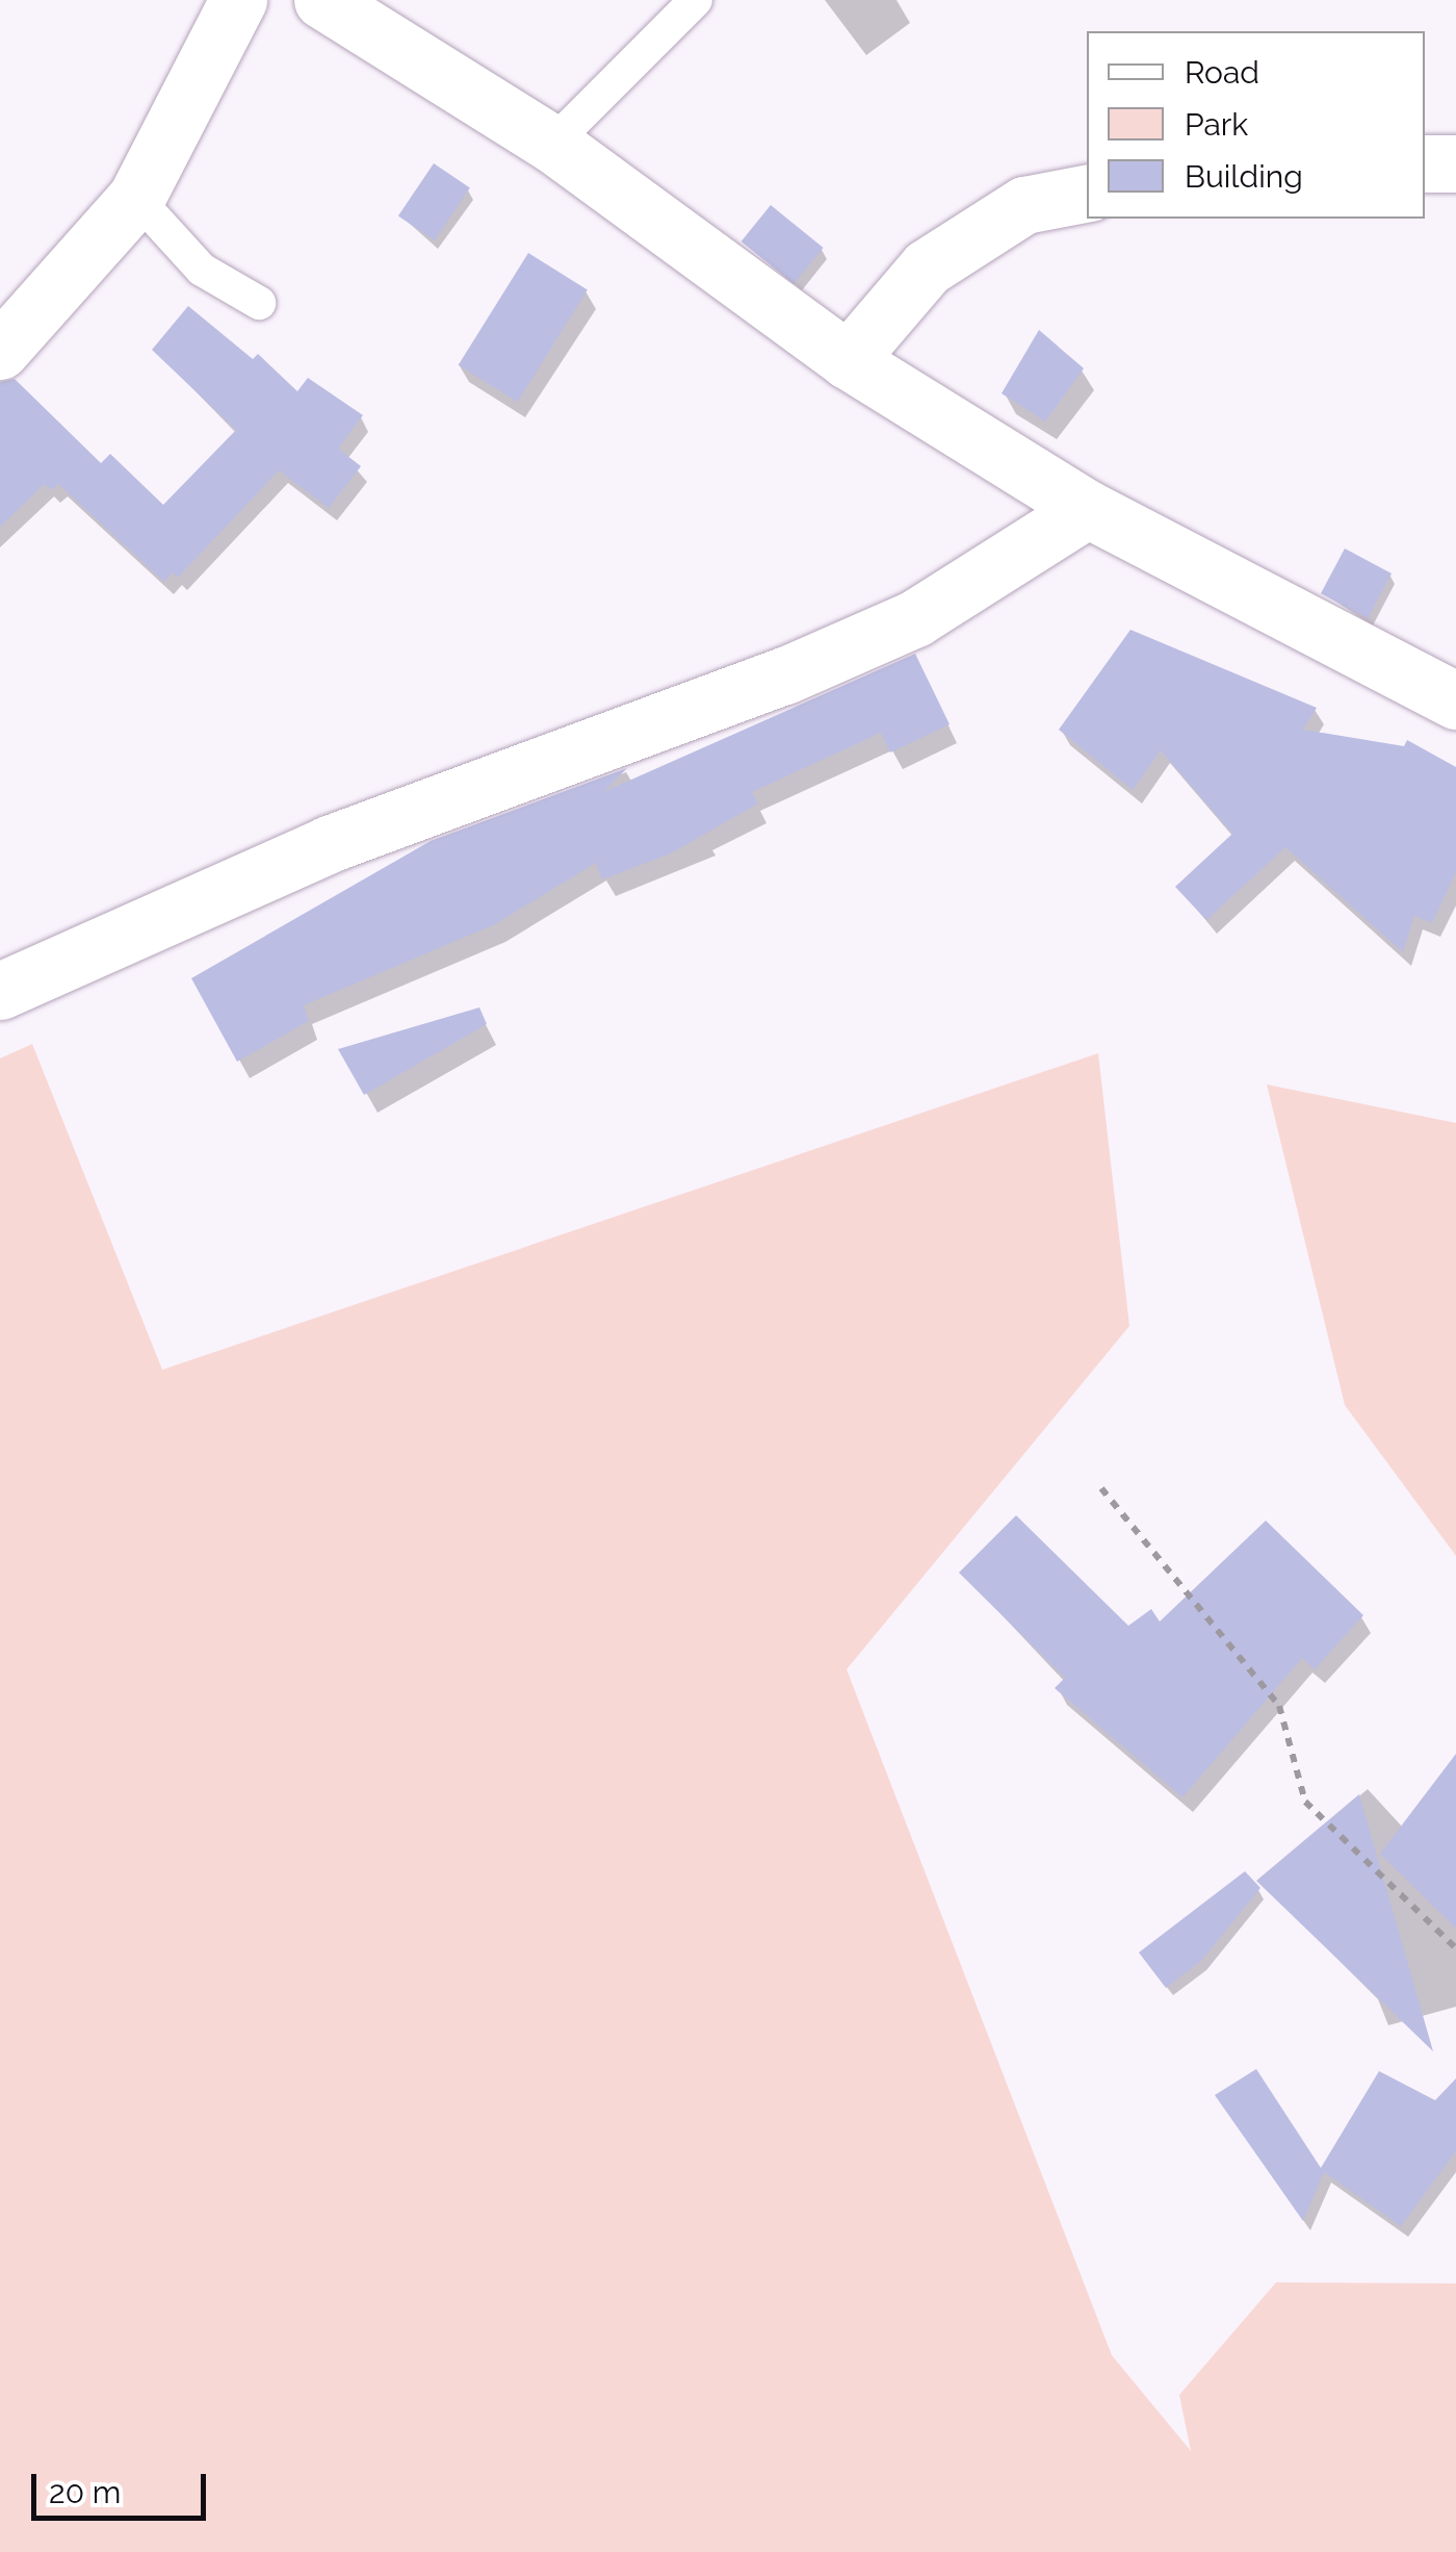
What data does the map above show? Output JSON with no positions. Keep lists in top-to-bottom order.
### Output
{
  "legend": ["Road", "Park", "Building"],
  "scale_bar": "20 m"
}
